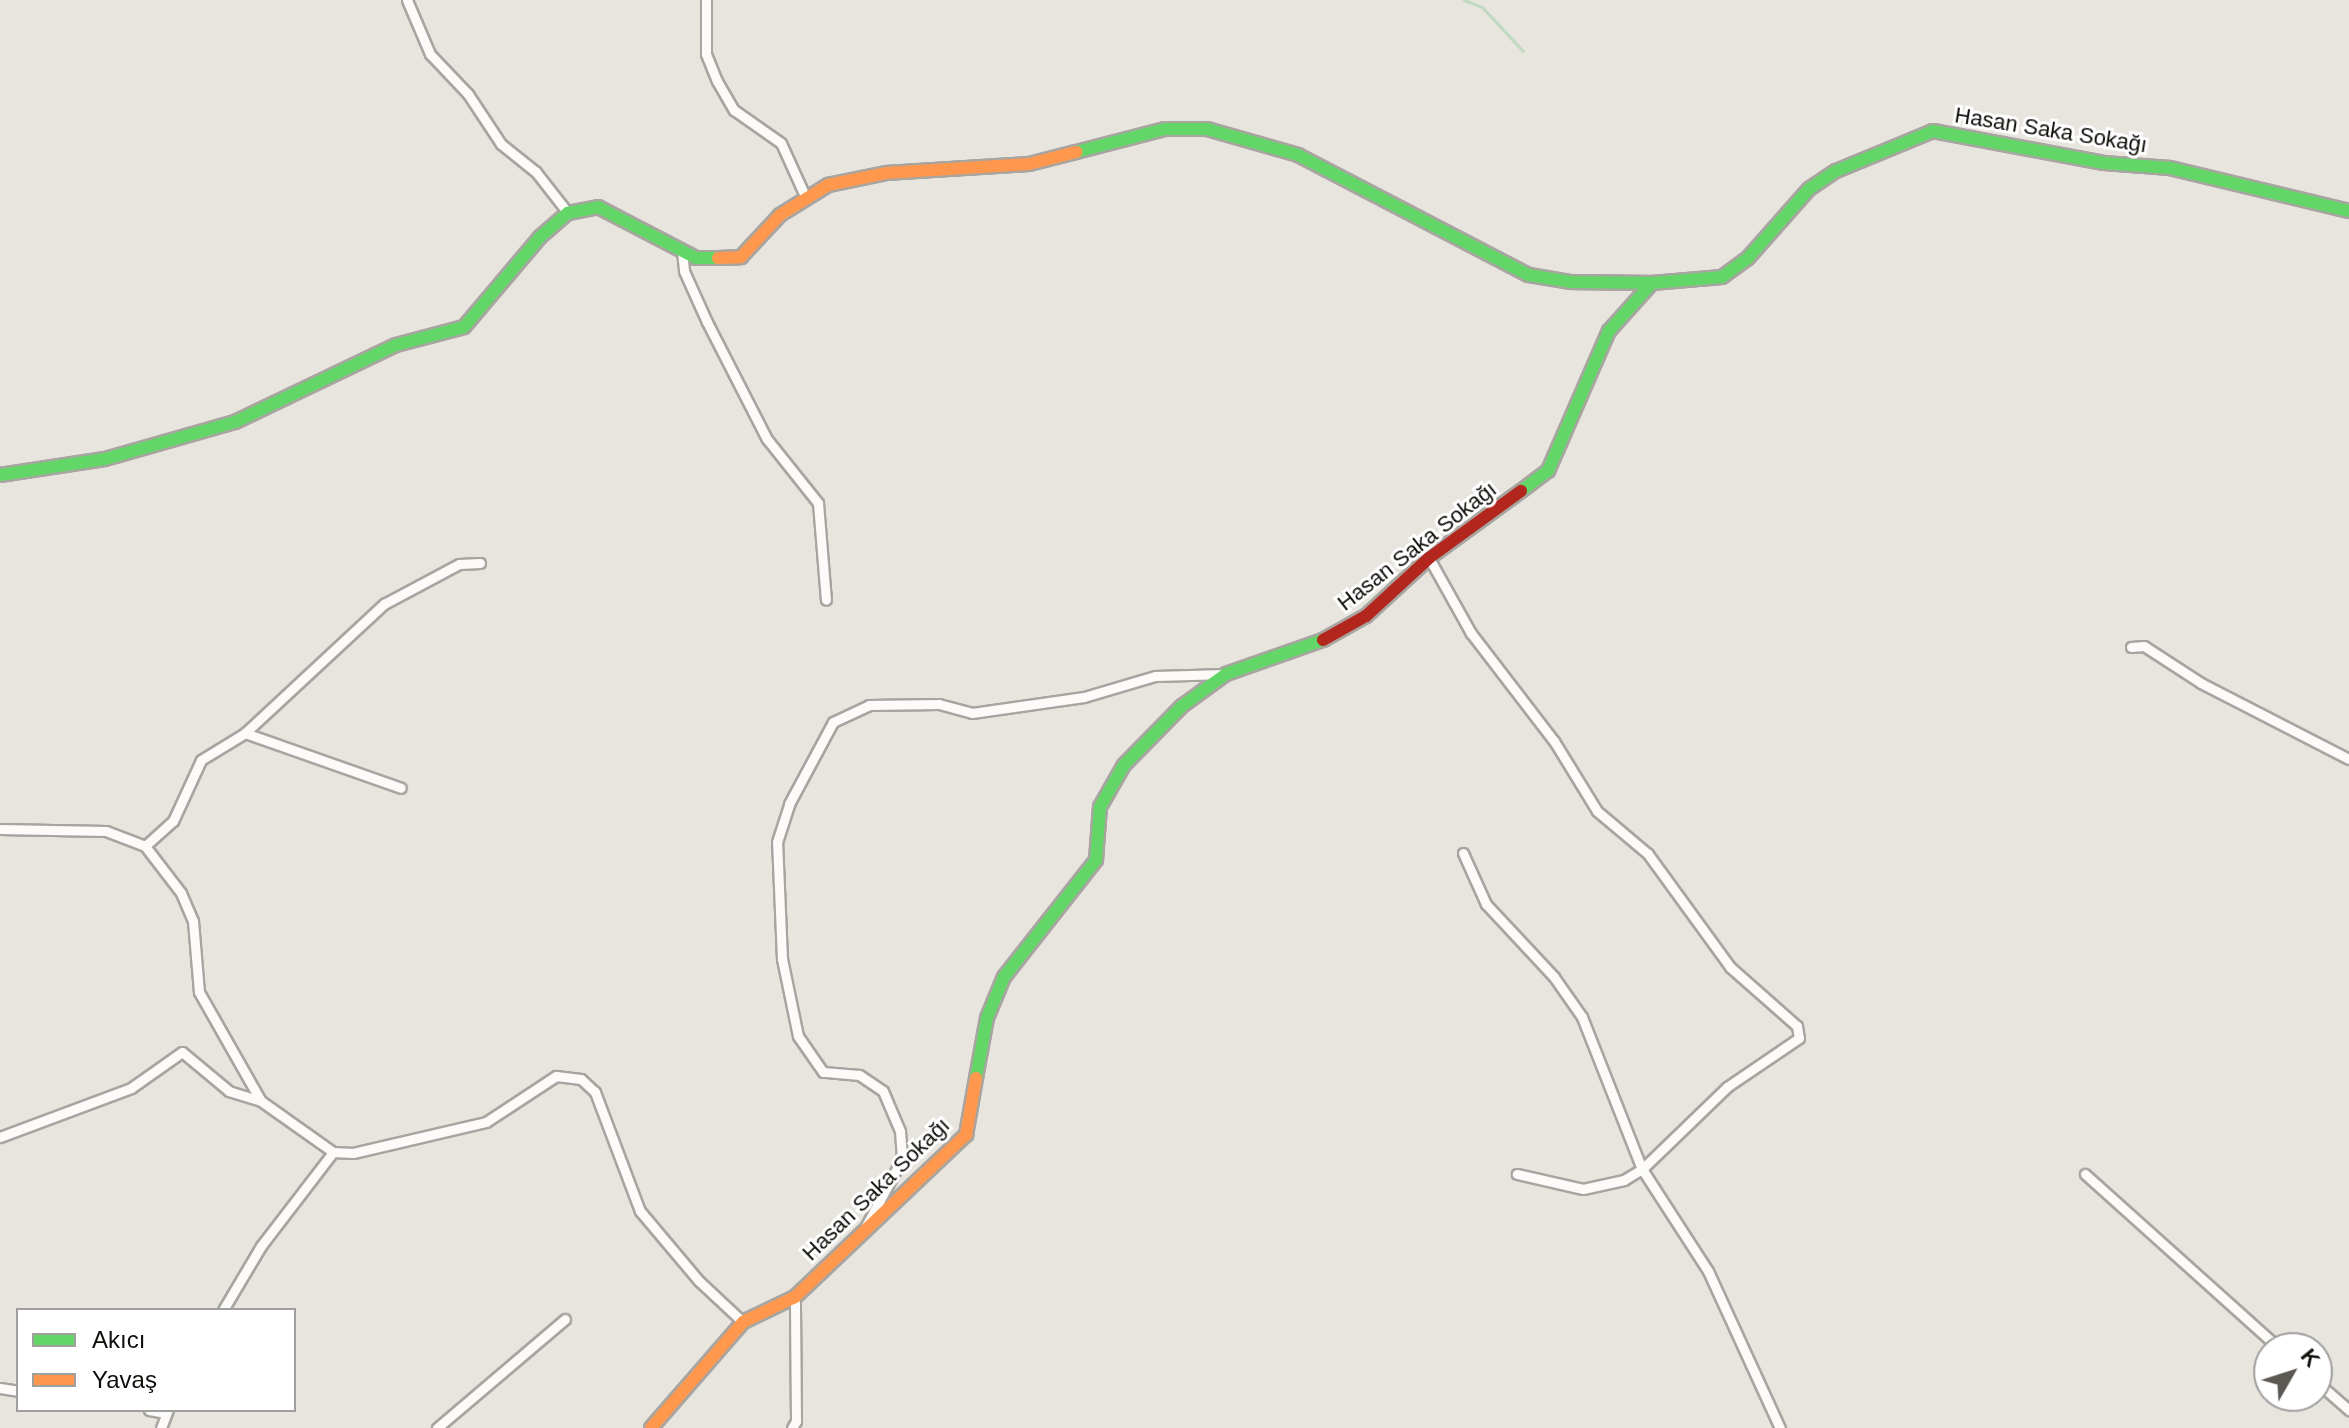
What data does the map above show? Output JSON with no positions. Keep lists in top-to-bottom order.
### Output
{
  "streets": {
    "street": ["Hasan Saka Sokağı"]
  },
  "legend": ["Akıcı", "Yavaş"],
  "north": "top right"
}
